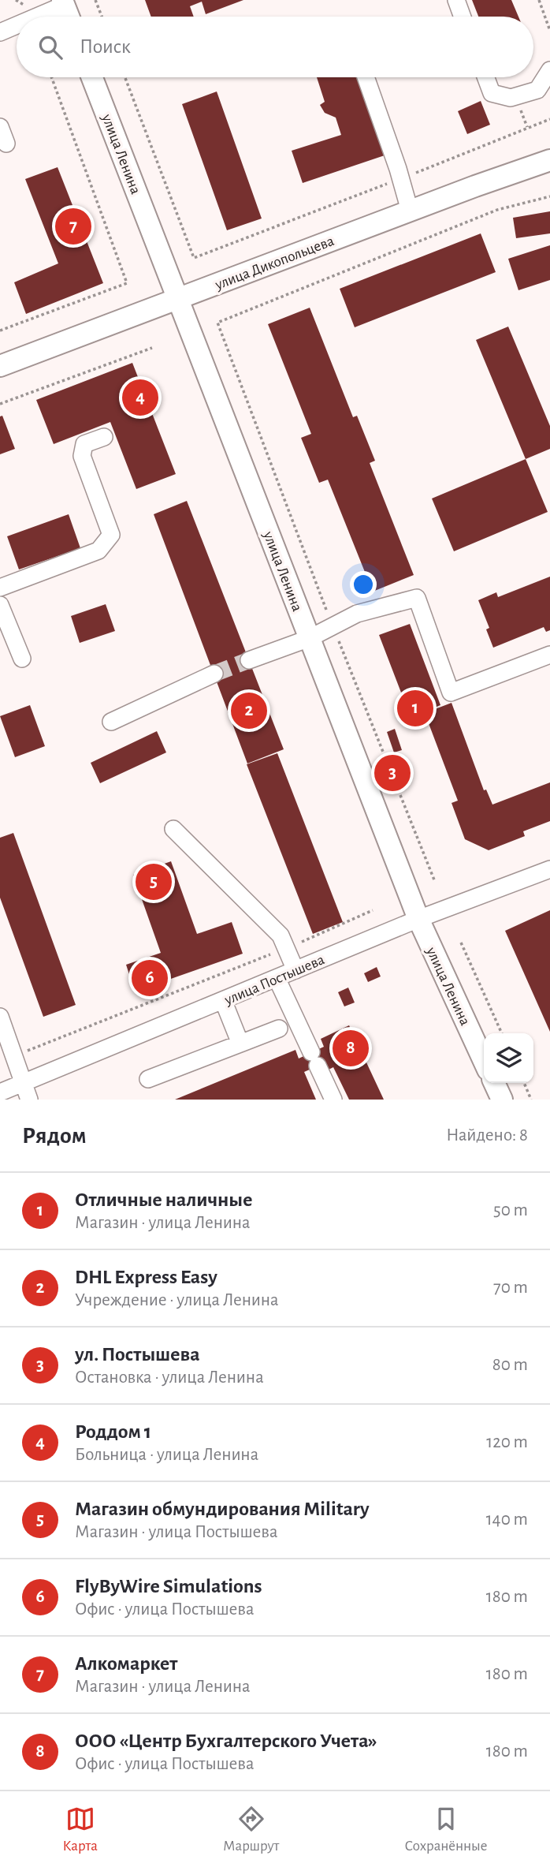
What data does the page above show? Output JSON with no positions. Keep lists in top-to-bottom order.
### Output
{
  "streets": {
    "main road": ["улица Ленина", "улица Дикопольцева"],
    "street": ["улица Постышева"]
  },
  "crossings": [
    ["улица Ленина", "улица Дикопольцева"],
    ["улица Ленина", "улица Постышева"]
  ],
  "page": {
    "search": "Поиск",
    "pins": [
      "7",
      "4",
      "1",
      "2",
      "3",
      "5",
      "6",
      "8"
    ],
    "heading": ["Рядом", "Найдено: 8"],
    "list": [
      {
        "mark": "1",
        "name": "Отличные наличные",
        "note": "Магазин · улица Ленина",
        "value": "50 m"
      },
      {
        "mark": "2",
        "name": "DHL Express Easy",
        "note": "Учреждение · улица Ленина",
        "value": "70 m"
      },
      {
        "mark": "3",
        "name": "ул. Постышева",
        "note": "Остановка · улица Ленина",
        "value": "80 m"
      },
      {
        "mark": "4",
        "name": "Роддом 1",
        "note": "Больница · улица Ленина",
        "value": "120 m"
      },
      {
        "mark": "5",
        "name": "Магазин обмундирования Military",
        "note": "Магазин · улица Постышева",
        "value": "140 m"
      },
      {
        "mark": "6",
        "name": "FlyByWire Simulations",
        "note": "Офис · улица Постышева",
        "value": "180 m"
      },
      {
        "mark": "7",
        "name": "Алкомаркет",
        "note": "Магазин · улица Ленина",
        "value": "180 m"
      },
      {
        "mark": "8",
        "name": "ООО «Центр Бухгалтерского Учета»",
        "note": "Офис · улица Постышева",
        "value": "180 m"
      }
    ],
    "nav": ["Карта", "Маршрут", "Сохранённые"]
  }
}
